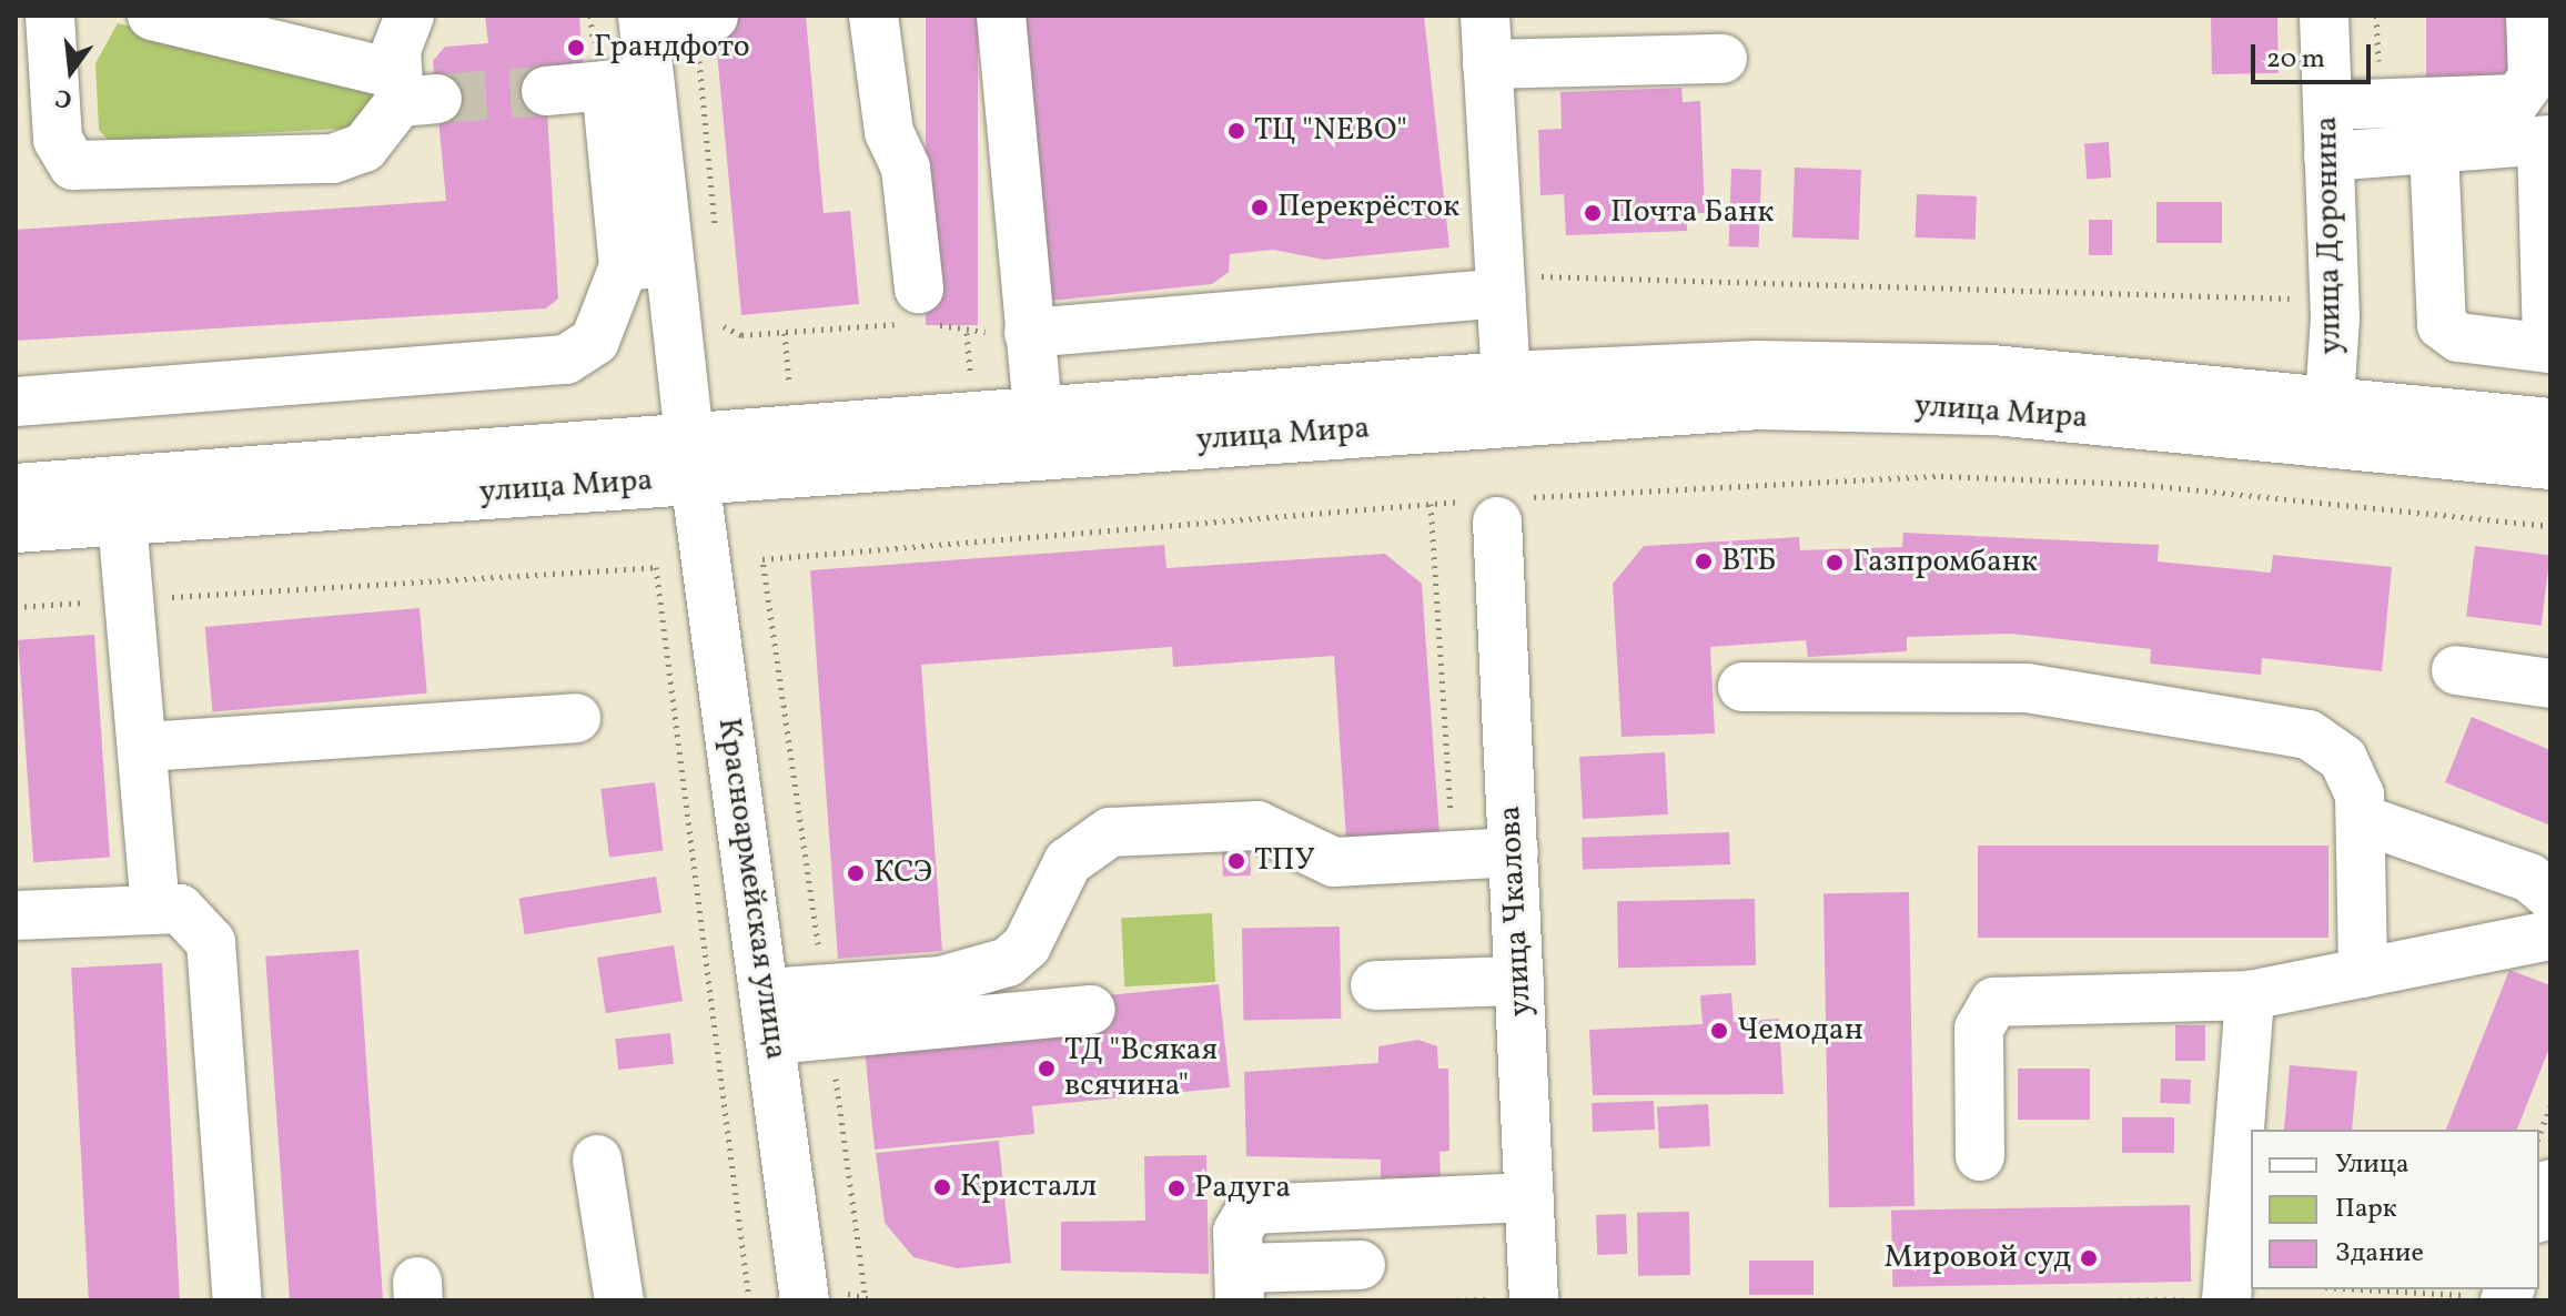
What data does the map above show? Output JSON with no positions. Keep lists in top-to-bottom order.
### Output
{
  "streets": {
    "main road": [
      "улица Доронина",
      "улица Мира",
      "Красноармейская улица",
      "улица Чкалова"
    ]
  },
  "crossings": [
    ["улица Доронина", "улица Мира"],
    ["улица Мира", "Красноармейская улица"]
  ],
  "places": [
    "Грандфото",
    "ТЦ \"NEBO\"",
    "Перекрёсток",
    "Почта Банк",
    "ВТБ",
    "Газпромбанк",
    "ТПУ",
    "КСЭ",
    "Чемодан",
    "ТД \"Всякая всячина\"",
    "Кристалл",
    "Радуга",
    "Мировой суд"
  ],
  "legend": ["Улица", "Парк", "Здание"],
  "scale_bar": "20 m",
  "north": "bottom"
}
